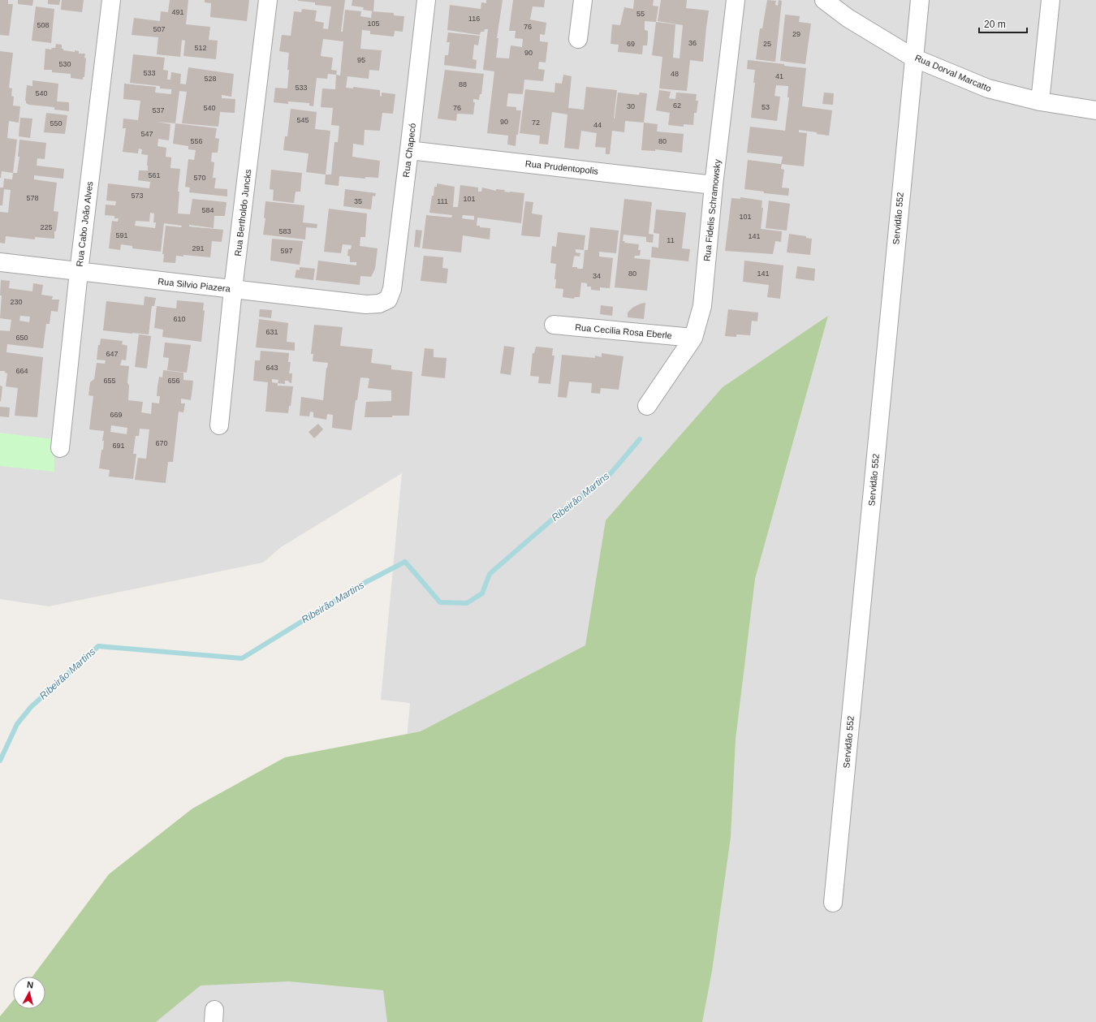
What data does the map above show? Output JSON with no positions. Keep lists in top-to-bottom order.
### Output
{
  "streets": {
    "street": [
      "Rua Dorval Marcatto",
      "Rua Chapecó",
      "Rua Prudentopolis",
      "Rua Fidelis Schramowsky",
      "Rua Bertholdo Juncks",
      "Servidão 552",
      "Rua Cabo João Alves",
      "Rua Silvio Piazera",
      "Rua Cecilia Rosa Eberle"
    ]
  },
  "crossings": [
    ["Rua Dorval Marcatto", "Servidão 552"],
    ["Rua Chapecó", "Rua Prudentopolis"],
    ["Rua Chapecó", "Rua Silvio Piazera"],
    ["Rua Prudentopolis", "Rua Fidelis Schramowsky"],
    ["Rua Fidelis Schramowsky", "Rua Cecilia Rosa Eberle"],
    ["Rua Bertholdo Juncks", "Rua Silvio Piazera"],
    ["Rua Cabo João Alves", "Rua Silvio Piazera"]
  ],
  "water": ["Ribeirão Martins"],
  "house_numbers": [
    "491",
    "55",
    "116",
    "105",
    "508",
    "76",
    "507",
    "29",
    "36",
    "69",
    "25",
    "512",
    "90",
    "95",
    "530",
    "533",
    "48",
    "41",
    "528",
    "88",
    "533",
    "540",
    "62",
    "30",
    "53",
    "540",
    "76",
    "537",
    "545",
    "90",
    "72",
    "550",
    "44",
    "547",
    "556",
    "80",
    "561",
    "570",
    "573",
    "578",
    "101",
    "35",
    "111",
    "584",
    "101",
    "225",
    "583",
    "591",
    "141",
    "11",
    "291",
    "597",
    "80",
    "141",
    "34",
    "230",
    "610",
    "631",
    "650",
    "647",
    "643",
    "664",
    "655",
    "656",
    "669",
    "670",
    "691"
  ],
  "scale_bar": "20 m",
  "north": "top"
}
